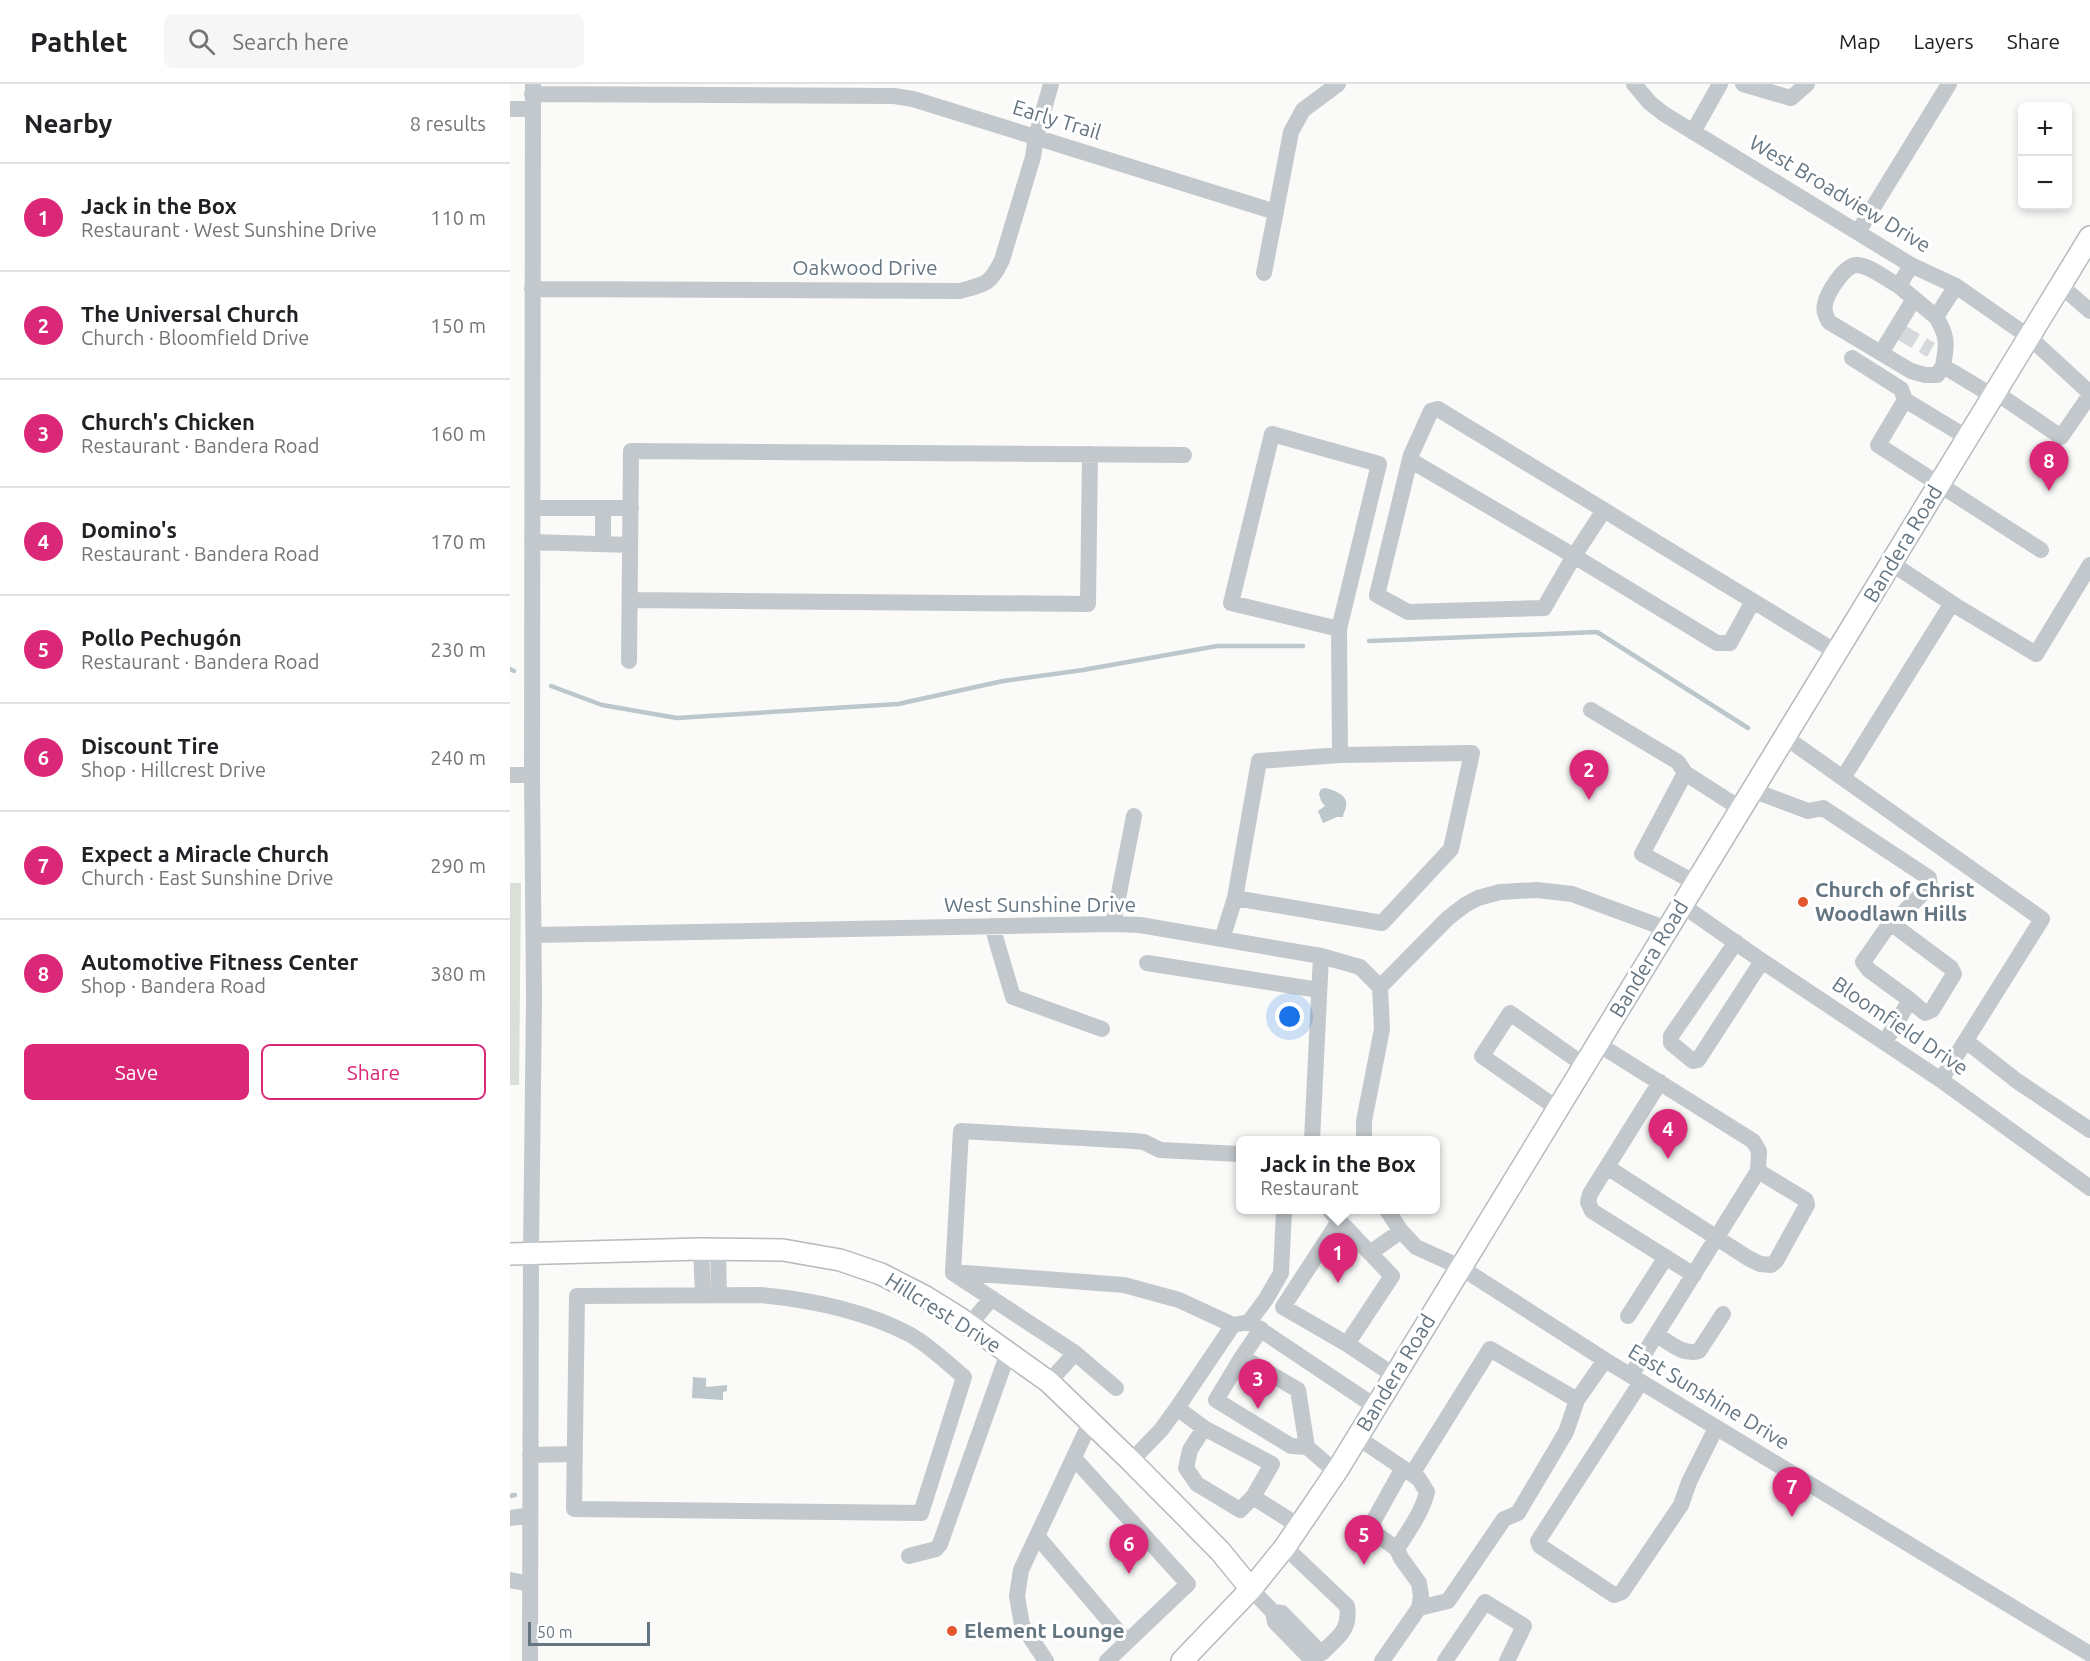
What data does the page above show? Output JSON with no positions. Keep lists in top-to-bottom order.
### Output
{
  "streets": {
    "main road": ["Bandera Road", "Hillcrest Drive"],
    "street": [
      "Early Trail",
      "West Broadview Drive",
      "Oakwood Drive",
      "West Sunshine Drive",
      "Bloomfield Drive",
      "East Sunshine Drive"
    ]
  },
  "crossings": [
    ["Early Trail", "Oakwood Drive"],
    ["West Broadview Drive", "Bandera Road"],
    ["Bandera Road", "Bloomfield Drive"],
    ["Bandera Road", "Hillcrest Drive"],
    ["Bandera Road", "East Sunshine Drive"]
  ],
  "places": ["Church of Christ Woodlawn Hills", "Element Lounge"],
  "scale_bar": "50 m",
  "page": {
    "header": "Pathlet",
    "search": "Search here",
    "nav": ["Map", "Layers", "Share"],
    "heading": ["Nearby", "8 results"],
    "map_buttons": ["+", "−"],
    "list": [
      {
        "mark": "1",
        "name": "Jack in the Box",
        "note": "Restaurant · West Sunshine Drive",
        "value": "110 m"
      },
      {
        "mark": "2",
        "name": "The Universal Church",
        "note": "Church · Bloomfield Drive",
        "value": "150 m"
      },
      {
        "mark": "3",
        "name": "Church's Chicken",
        "note": "Restaurant · Bandera Road",
        "value": "160 m"
      },
      {
        "mark": "4",
        "name": "Domino's",
        "note": "Restaurant · Bandera Road",
        "value": "170 m"
      },
      {
        "mark": "5",
        "name": "Pollo Pechugón",
        "note": "Restaurant · Bandera Road",
        "value": "230 m"
      },
      {
        "mark": "6",
        "name": "Discount Tire",
        "note": "Shop · Hillcrest Drive",
        "value": "240 m"
      },
      {
        "mark": "7",
        "name": "Expect a Miracle Church",
        "note": "Church · East Sunshine Drive",
        "value": "290 m"
      },
      {
        "mark": "8",
        "name": "Automotive Fitness Center",
        "note": "Shop · Bandera Road",
        "value": "380 m"
      }
    ],
    "pins": [
      "8",
      "2",
      "4",
      "1",
      "3",
      "7",
      "5",
      "6"
    ],
    "buttons": ["Save", "Share"],
    "popup": ["Jack in the Box", "Restaurant"],
    "scale": "50 m"
  }
}
